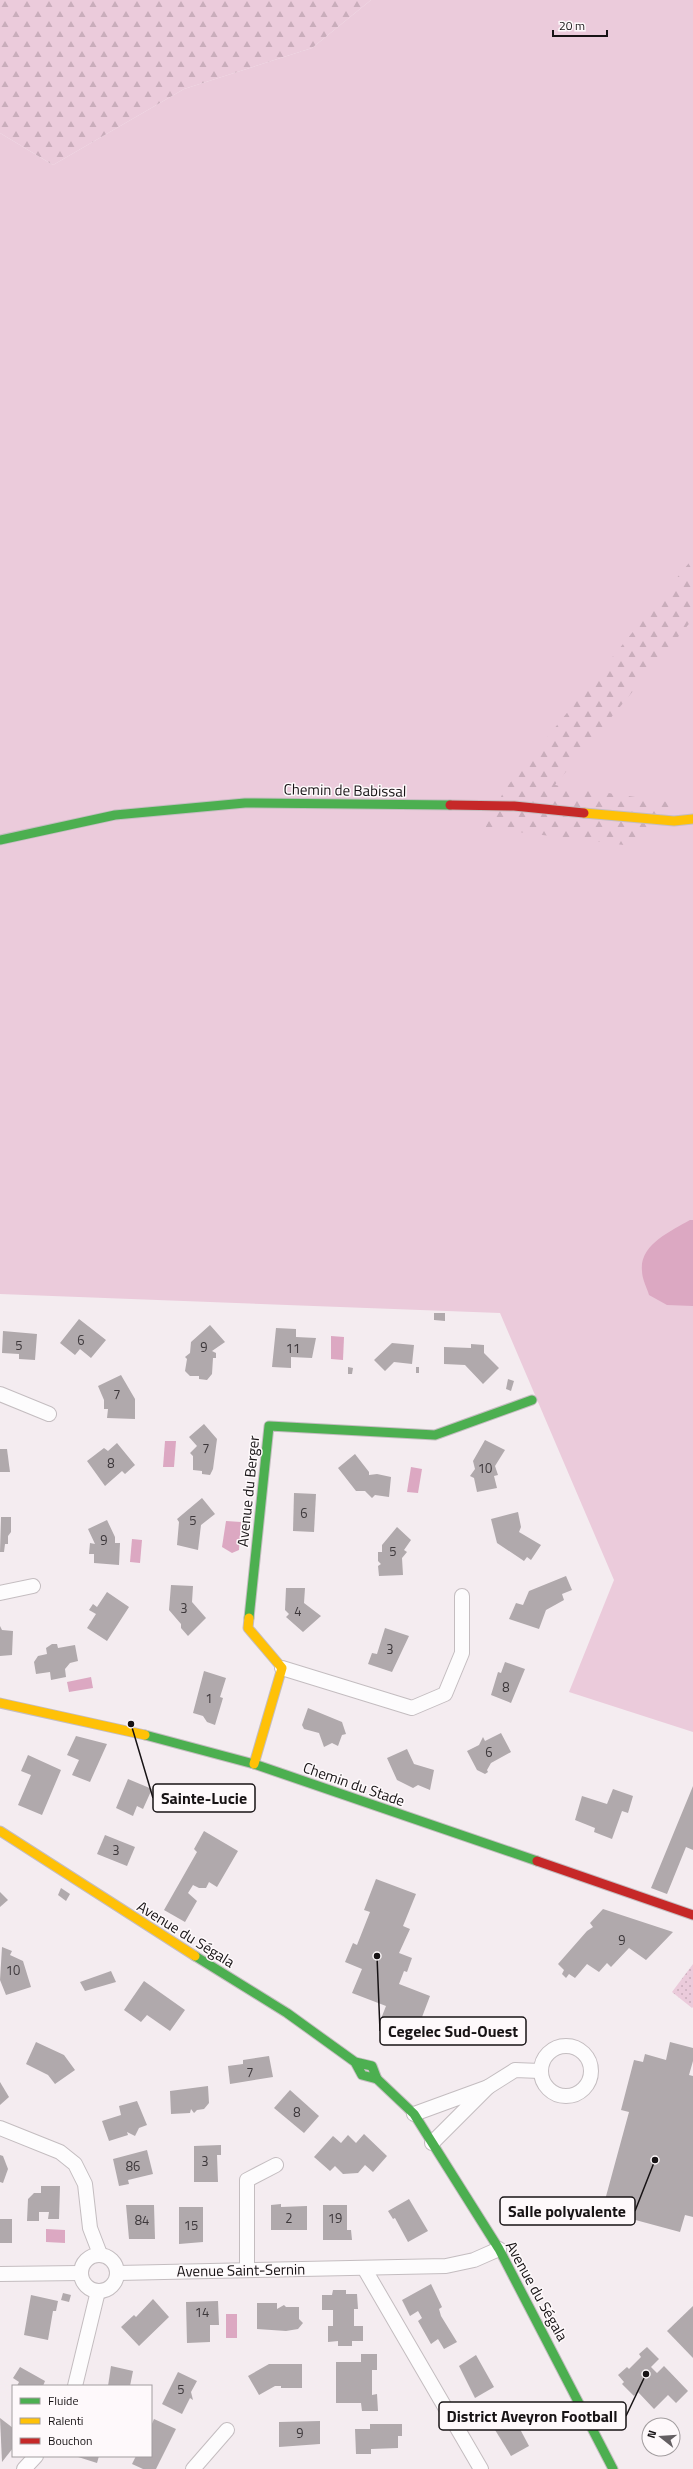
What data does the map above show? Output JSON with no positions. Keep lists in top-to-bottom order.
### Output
{
  "streets": {
    "street": [
      "Chemin de Babissal",
      "Avenue du Berger",
      "Chemin du Stade",
      "Avenue du Ségala",
      "Avenue Saint-Sernin"
    ]
  },
  "crossings": [
    ["Avenue du Ségala", "Avenue Saint-Sernin"]
  ],
  "places": [
    "Sainte-Lucie",
    "Cegelec Sud-Ouest",
    "Salle polyvalente",
    "District Aveyron Football"
  ],
  "house_numbers": [
    "6",
    "5",
    "9",
    "11",
    "7",
    "7",
    "8",
    "10",
    "6",
    "5",
    "9",
    "5",
    "3",
    "4",
    "3",
    "8",
    "1",
    "6",
    "3",
    "9",
    "10",
    "7",
    "8",
    "3",
    "86",
    "2",
    "19",
    "84",
    "15",
    "14",
    "5",
    "9"
  ],
  "legend": ["Fluide", "Ralenti", "Bouchon"],
  "scale_bar": "20 m",
  "north": "left"
}
